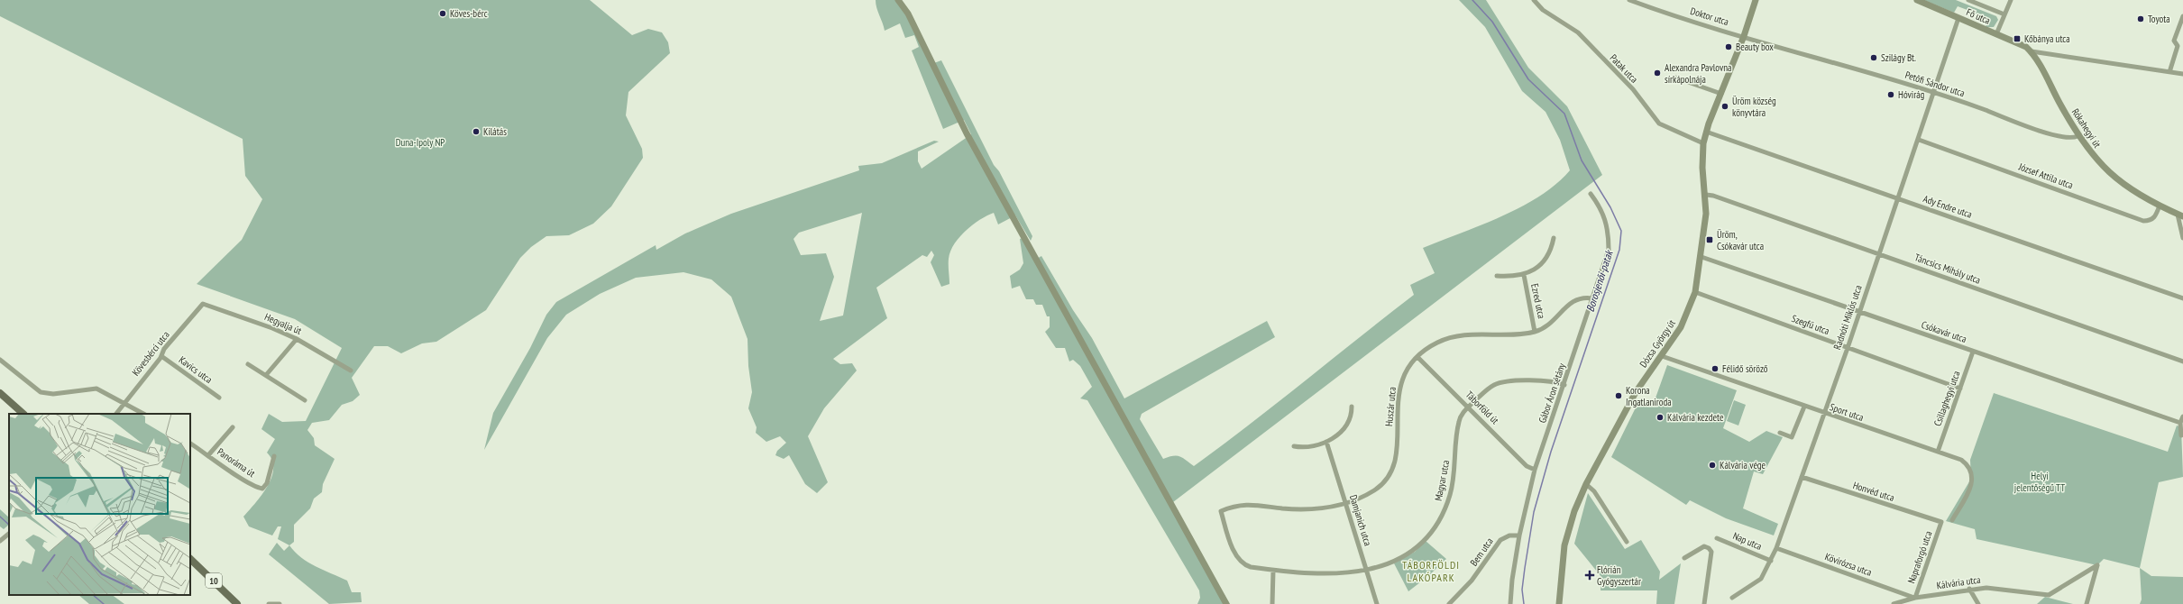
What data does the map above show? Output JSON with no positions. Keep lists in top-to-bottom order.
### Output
{
  "streets": {
    "main road": ["10"],
    "street": [
      "Doktor utca",
      "Fő utca",
      "Patak utca",
      "Petőfi Sándor utca",
      "Rókahegyi út",
      "József Attila utca",
      "Ady Endre utca",
      "Táncsics Mihály utca",
      "Ezred utca",
      "Radnóti Miklós utca",
      "Hegyalja út",
      "Szegfű utca",
      "Csókavár utca",
      "Dózsa György út",
      "Kövesbérci utca",
      "Kavics utca",
      "Gábor Áron sétány",
      "Csillaghegyi utca",
      "Huszár utca",
      "Táborföld út",
      "Sport utca",
      "Panoráma út",
      "Magyar utca",
      "Honvéd utca",
      "Damjanich utca",
      "Nap utca",
      "Bem utca",
      "Napraforgó utca",
      "Kövirózsa utca",
      "Kálvária utca"
    ]
  },
  "crossings": [
    ["Doktor utca", "Petőfi Sándor utca"],
    ["Doktor utca", "Dózsa György út"],
    ["Fő utca", "Rókahegyi út"],
    ["Fő utca", "Radnóti Miklós utca"],
    ["Patak utca", "Dózsa György út"],
    ["Petőfi Sándor utca", "Rókahegyi út"],
    ["Petőfi Sándor utca", "Radnóti Miklós utca"],
    ["Petőfi Sándor utca", "Dózsa György út"],
    ["Rókahegyi út", "József Attila utca"],
    ["József Attila utca", "Radnóti Miklós utca"],
    ["Ady Endre utca", "Radnóti Miklós utca"],
    ["Ady Endre utca", "Dózsa György út"],
    ["Táncsics Mihály utca", "Radnóti Miklós utca"],
    ["Táncsics Mihály utca", "Dózsa György út"],
    ["Ezred utca", "Huszár utca"],
    ["Radnóti Miklós utca", "Szegfű utca"],
    ["Radnóti Miklós utca", "Csókavár utca"],
    ["Radnóti Miklós utca", "Sport utca"],
    ["Radnóti Miklós utca", "Honvéd utca"],
    ["Radnóti Miklós utca", "Nap utca"],
    ["Radnóti Miklós utca", "Kövirózsa utca"],
    ["Hegyalja út", "Kövesbérci utca"],
    ["Szegfű utca", "Dózsa György út"],
    ["Szegfű utca", "Csillaghegyi utca"],
    ["Csókavár utca", "Dózsa György út"],
    ["Csókavár utca", "Csillaghegyi utca"],
    ["Dózsa György út", "Sport utca"],
    ["Kövesbérci utca", "Kavics utca"],
    ["Gábor Áron sétány", "Huszár utca"],
    ["Gábor Áron sétány", "Táborföld út"],
    ["Gábor Áron sétány", "Magyar utca"],
    ["Gábor Áron sétány", "Bem utca"],
    ["Csillaghegyi utca", "Sport utca"],
    ["Huszár utca", "Táborföld út"],
    ["Huszár utca", "Magyar utca"],
    ["Huszár utca", "Damjanich utca"],
    ["Táborföld út", "Magyar utca"],
    ["Magyar utca", "Damjanich utca"],
    ["Honvéd utca", "Napraforgó utca"],
    ["Napraforgó utca", "Kövirózsa utca"],
    ["Napraforgó utca", "Kálvária utca"],
    ["Kövirózsa utca", "Kálvária utca"]
  ],
  "districts": ["TÁBORFÖLDI LAKÓPARK"],
  "water": ["Borosjenői-patak"],
  "parks": ["Duna-Ipoly NP", "Helyi jelentőségű TT"],
  "places": {
    "other": [
      "Köves-bérc",
      "Toyota",
      "Beauty box",
      "Szilágy Bt.",
      "Alexandra Pavlovna sírkápolnája",
      "Hóvirág",
      "Üröm község könyvtára",
      "Kilátás",
      "Félidő söröző",
      "Korona Ingatlaniroda",
      "Kálvária kezdete",
      "Kálvária vége"
    ],
    "transit": ["Kőbánya utca", "Üröm, Csókavár utca"],
    "health": ["Flórián Gyógyszertár"]
  }
}
